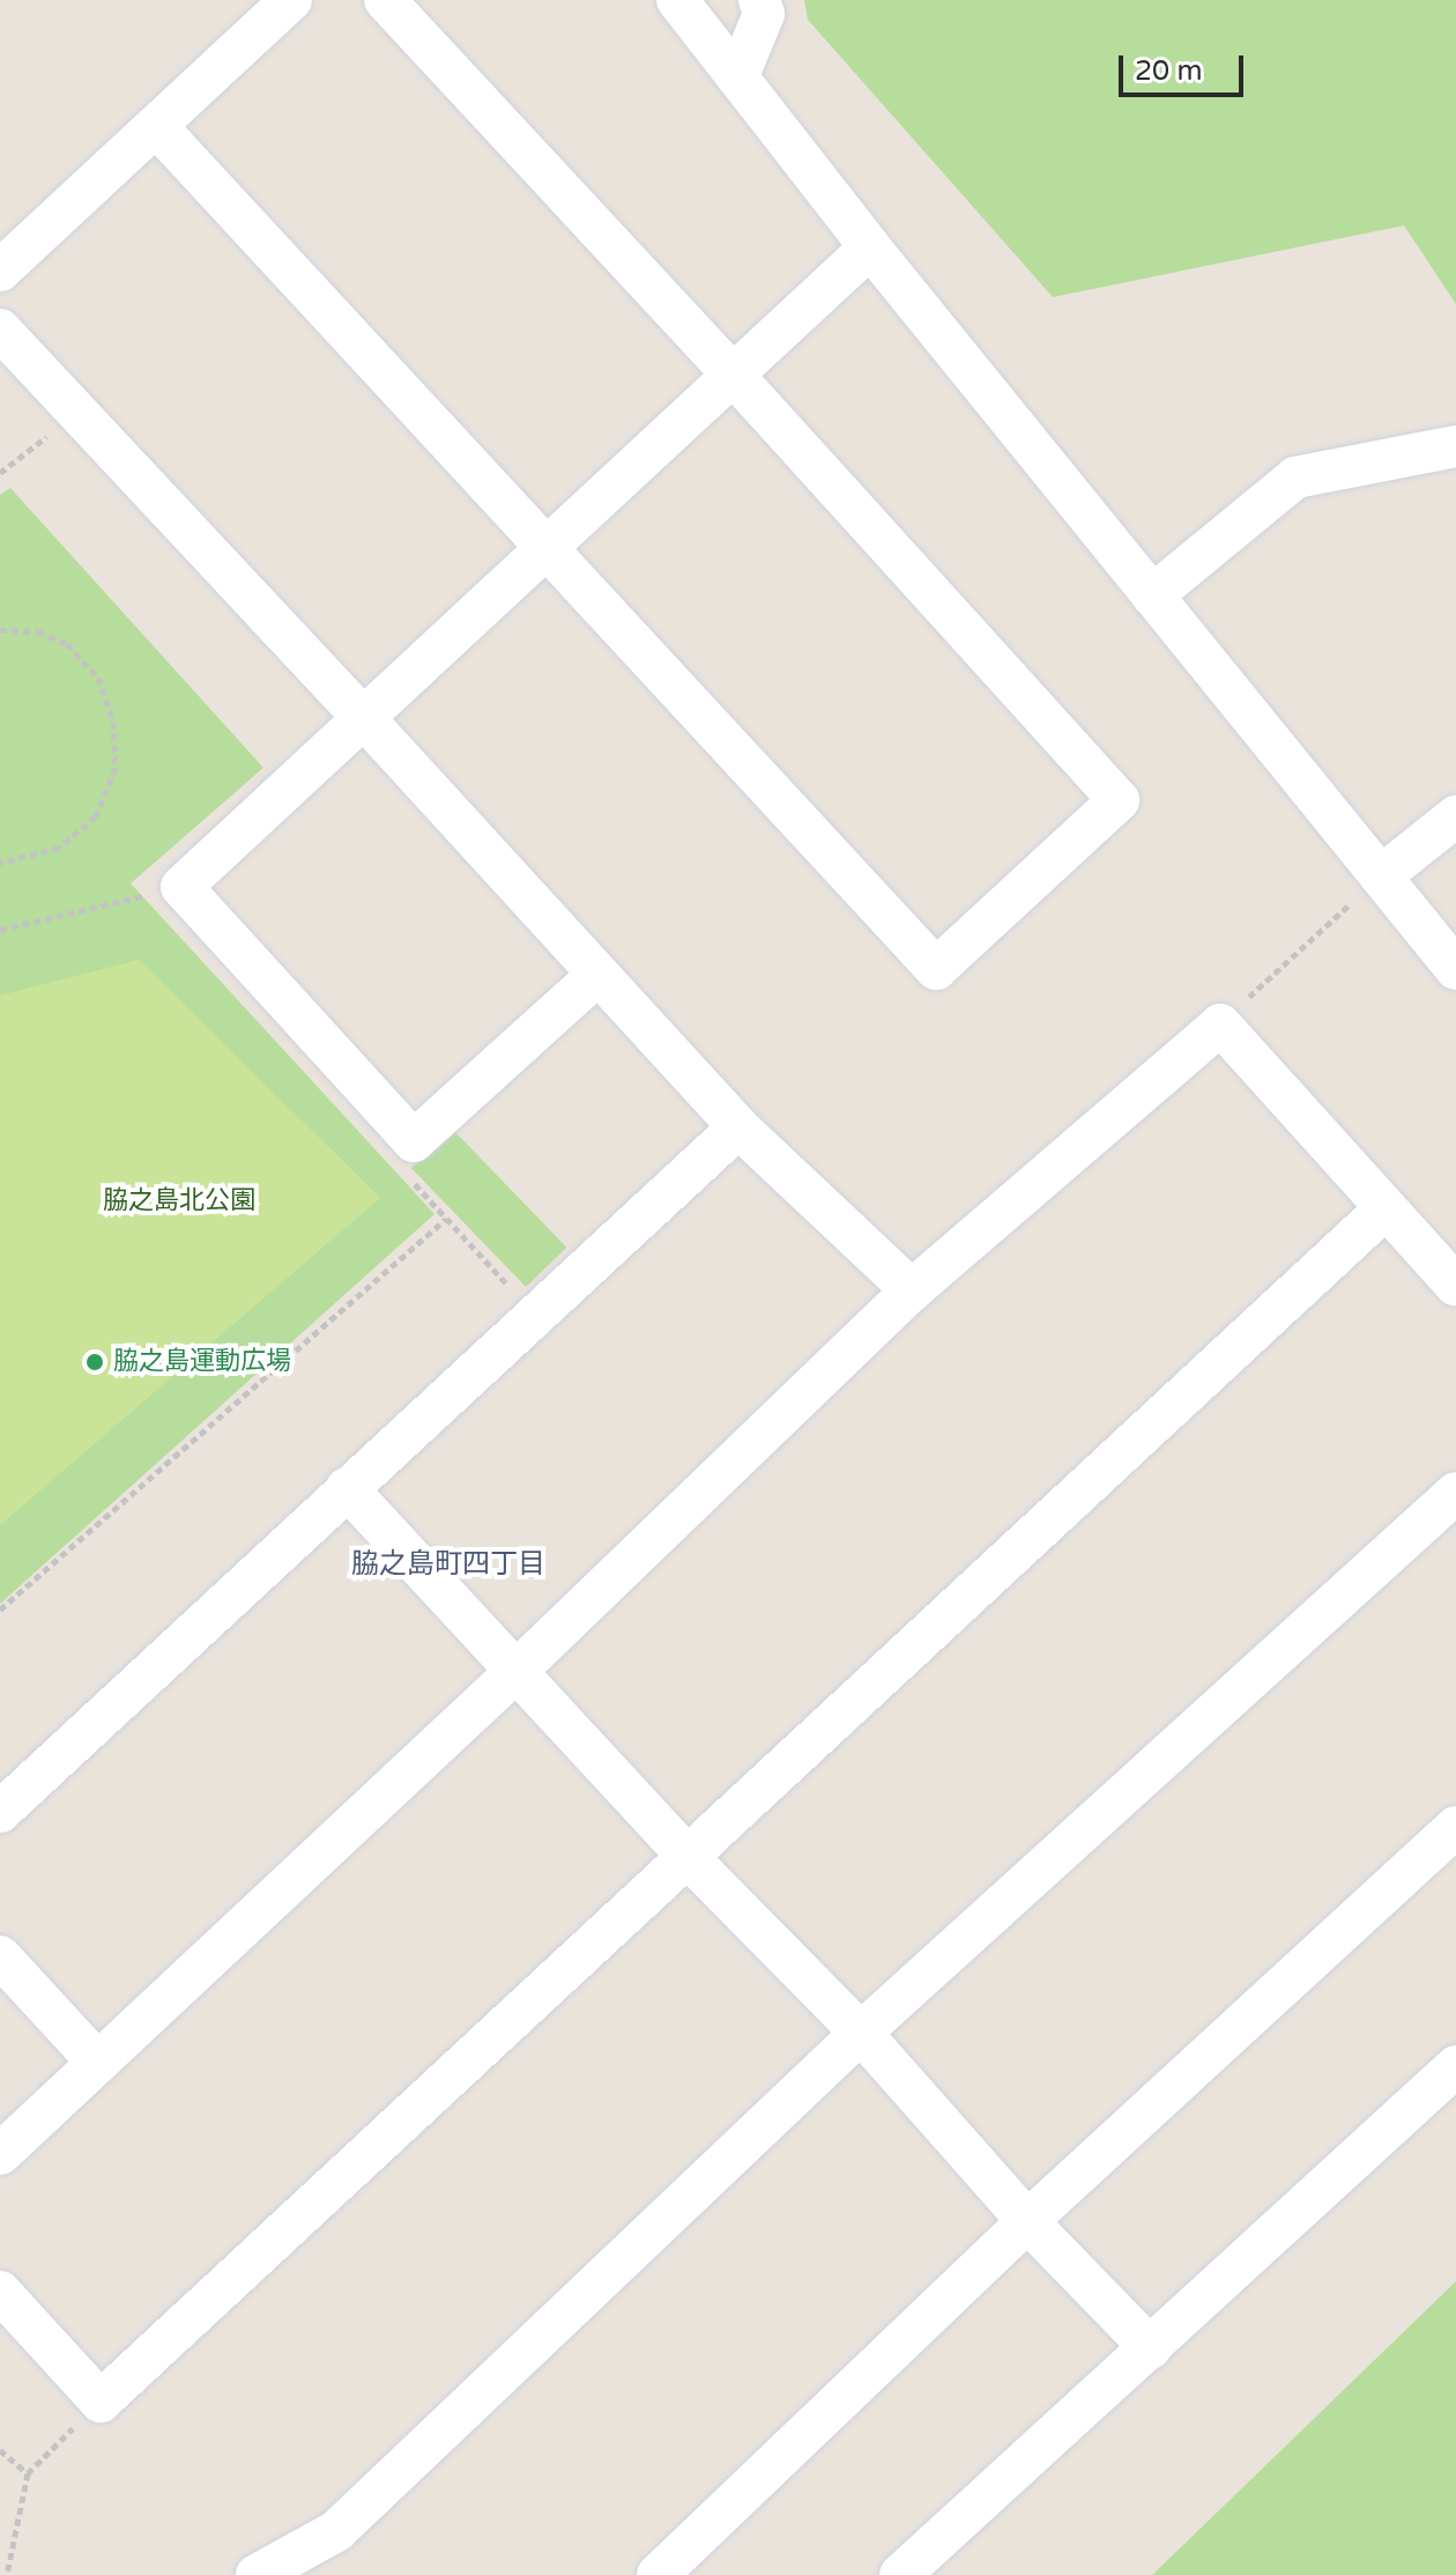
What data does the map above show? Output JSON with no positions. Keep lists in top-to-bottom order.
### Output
{
  "districts": ["脇之島町四丁目"],
  "parks": ["脇之島北公園"],
  "places": ["脇之島運動広場"],
  "scale_bar": "20 m"
}
